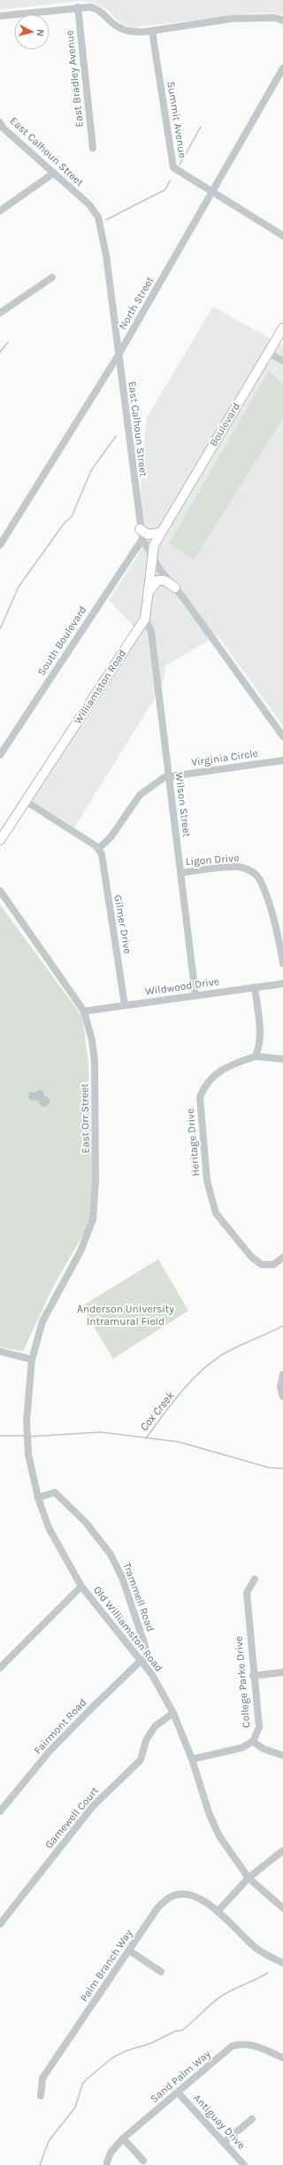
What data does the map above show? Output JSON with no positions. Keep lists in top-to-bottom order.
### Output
{
  "streets": {
    "main road": ["Boulevard", "Williamston Road"],
    "street": [
      "East Bradley Avenue",
      "Summit Avenue",
      "East Calhoun Street",
      "North Street",
      "South Boulevard",
      "Virginia Circle",
      "Wilson Street",
      "Ligon Drive",
      "Gilmer Drive",
      "Wildwood Drive",
      "East Orr Street",
      "Heritage Drive",
      "Trammell Road",
      "Old Williamston Road",
      "College Parke Drive",
      "Fairmont Road",
      "Gamewell Court",
      "Palm Branch Way",
      "Sand Palm Way",
      "Antiguay Drive"
    ]
  },
  "crossings": [
    ["Summit Avenue", "North Street"],
    ["East Calhoun Street", "North Street"],
    ["East Calhoun Street", "South Boulevard"],
    ["East Calhoun Street", "Williamston Road"],
    ["Boulevard", "Williamston Road"],
    ["Williamston Road", "Wilson Street"],
    ["Virginia Circle", "Wilson Street"],
    ["Virginia Circle", "Gilmer Drive"],
    ["Wilson Street", "Ligon Drive"],
    ["Wilson Street", "Wildwood Drive"],
    ["Gilmer Drive", "Wildwood Drive"],
    ["Wildwood Drive", "East Orr Street"],
    ["East Orr Street", "Old Williamston Road"],
    ["Trammell Road", "Old Williamston Road"],
    ["Trammell Road", "Fairmont Road"],
    ["Old Williamston Road", "College Parke Drive"],
    ["Old Williamston Road", "Fairmont Road"],
    ["Old Williamston Road", "Gamewell Court"],
    ["Sand Palm Way", "Antiguay Drive"]
  ],
  "water": ["Cox Creek"],
  "parks": ["Anderson University Intramural Field"],
  "north": "right"
}
